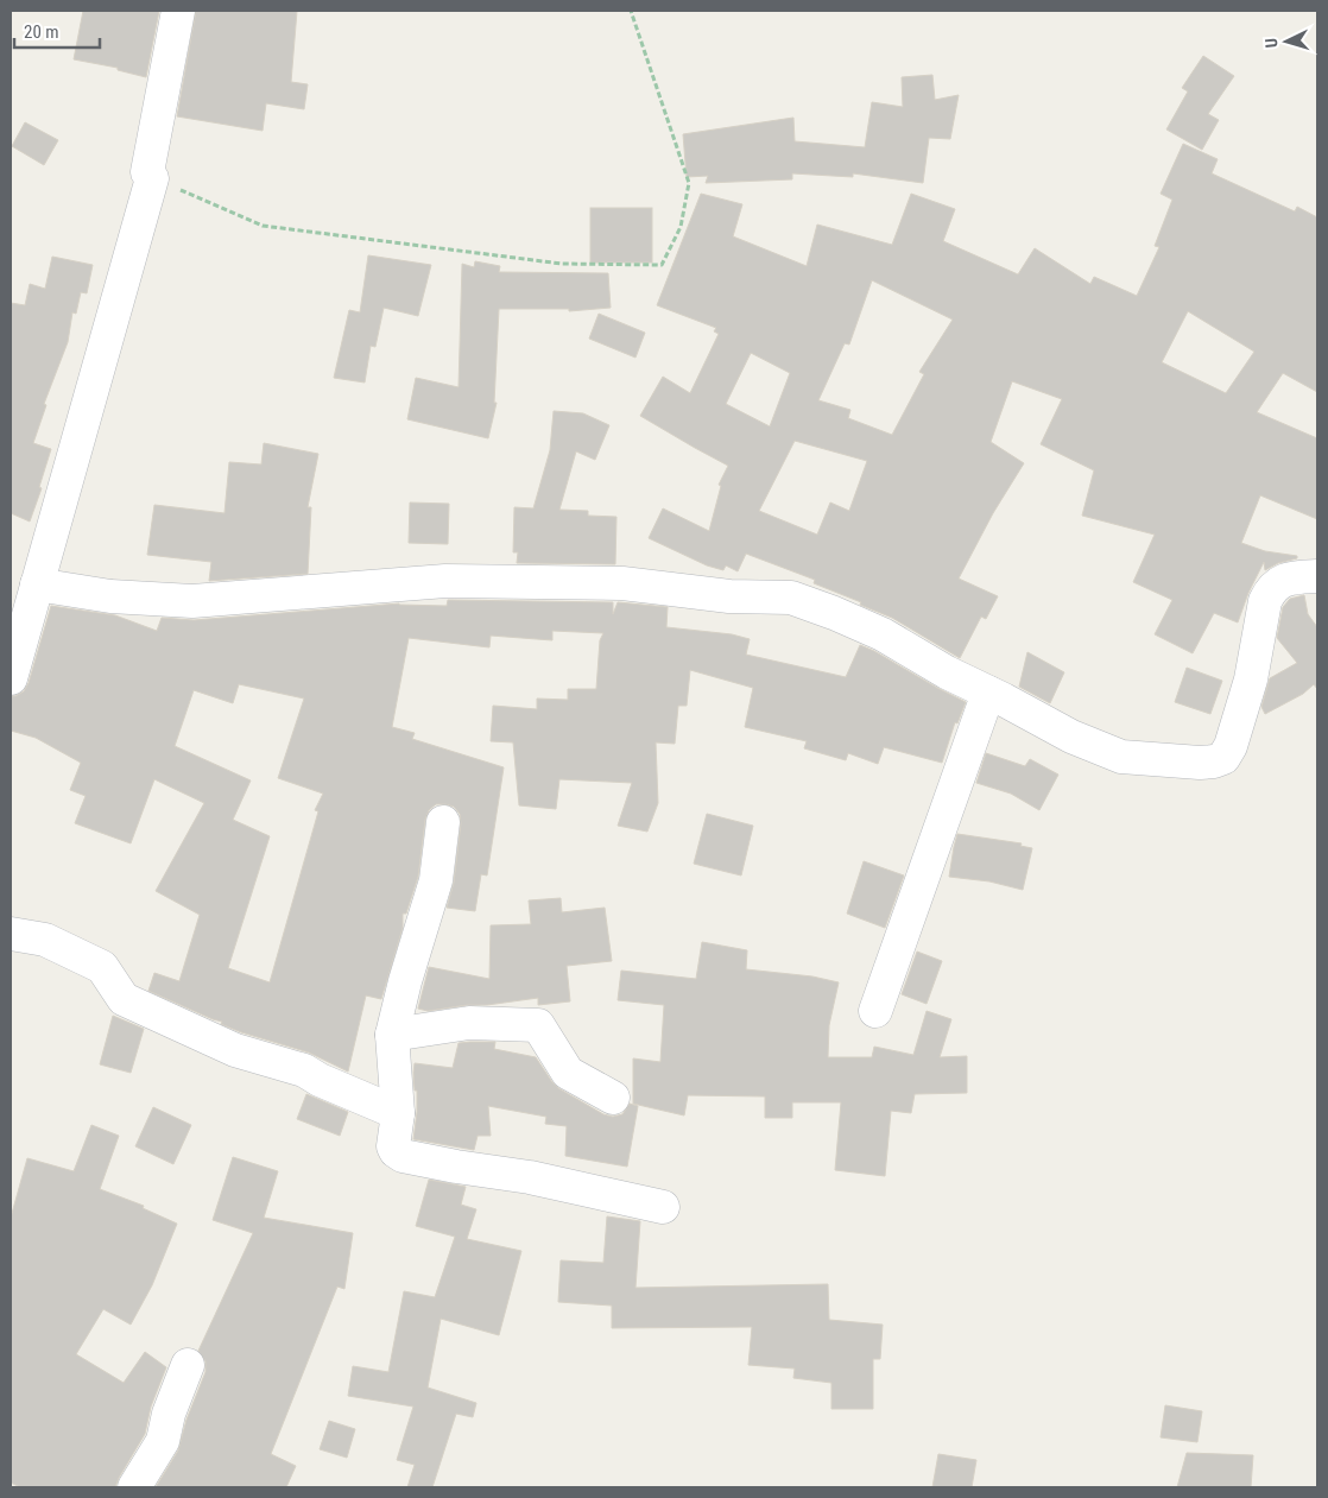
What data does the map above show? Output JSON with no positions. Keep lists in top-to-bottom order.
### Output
{
  "scale_bar": "20 m",
  "north": "left"
}
